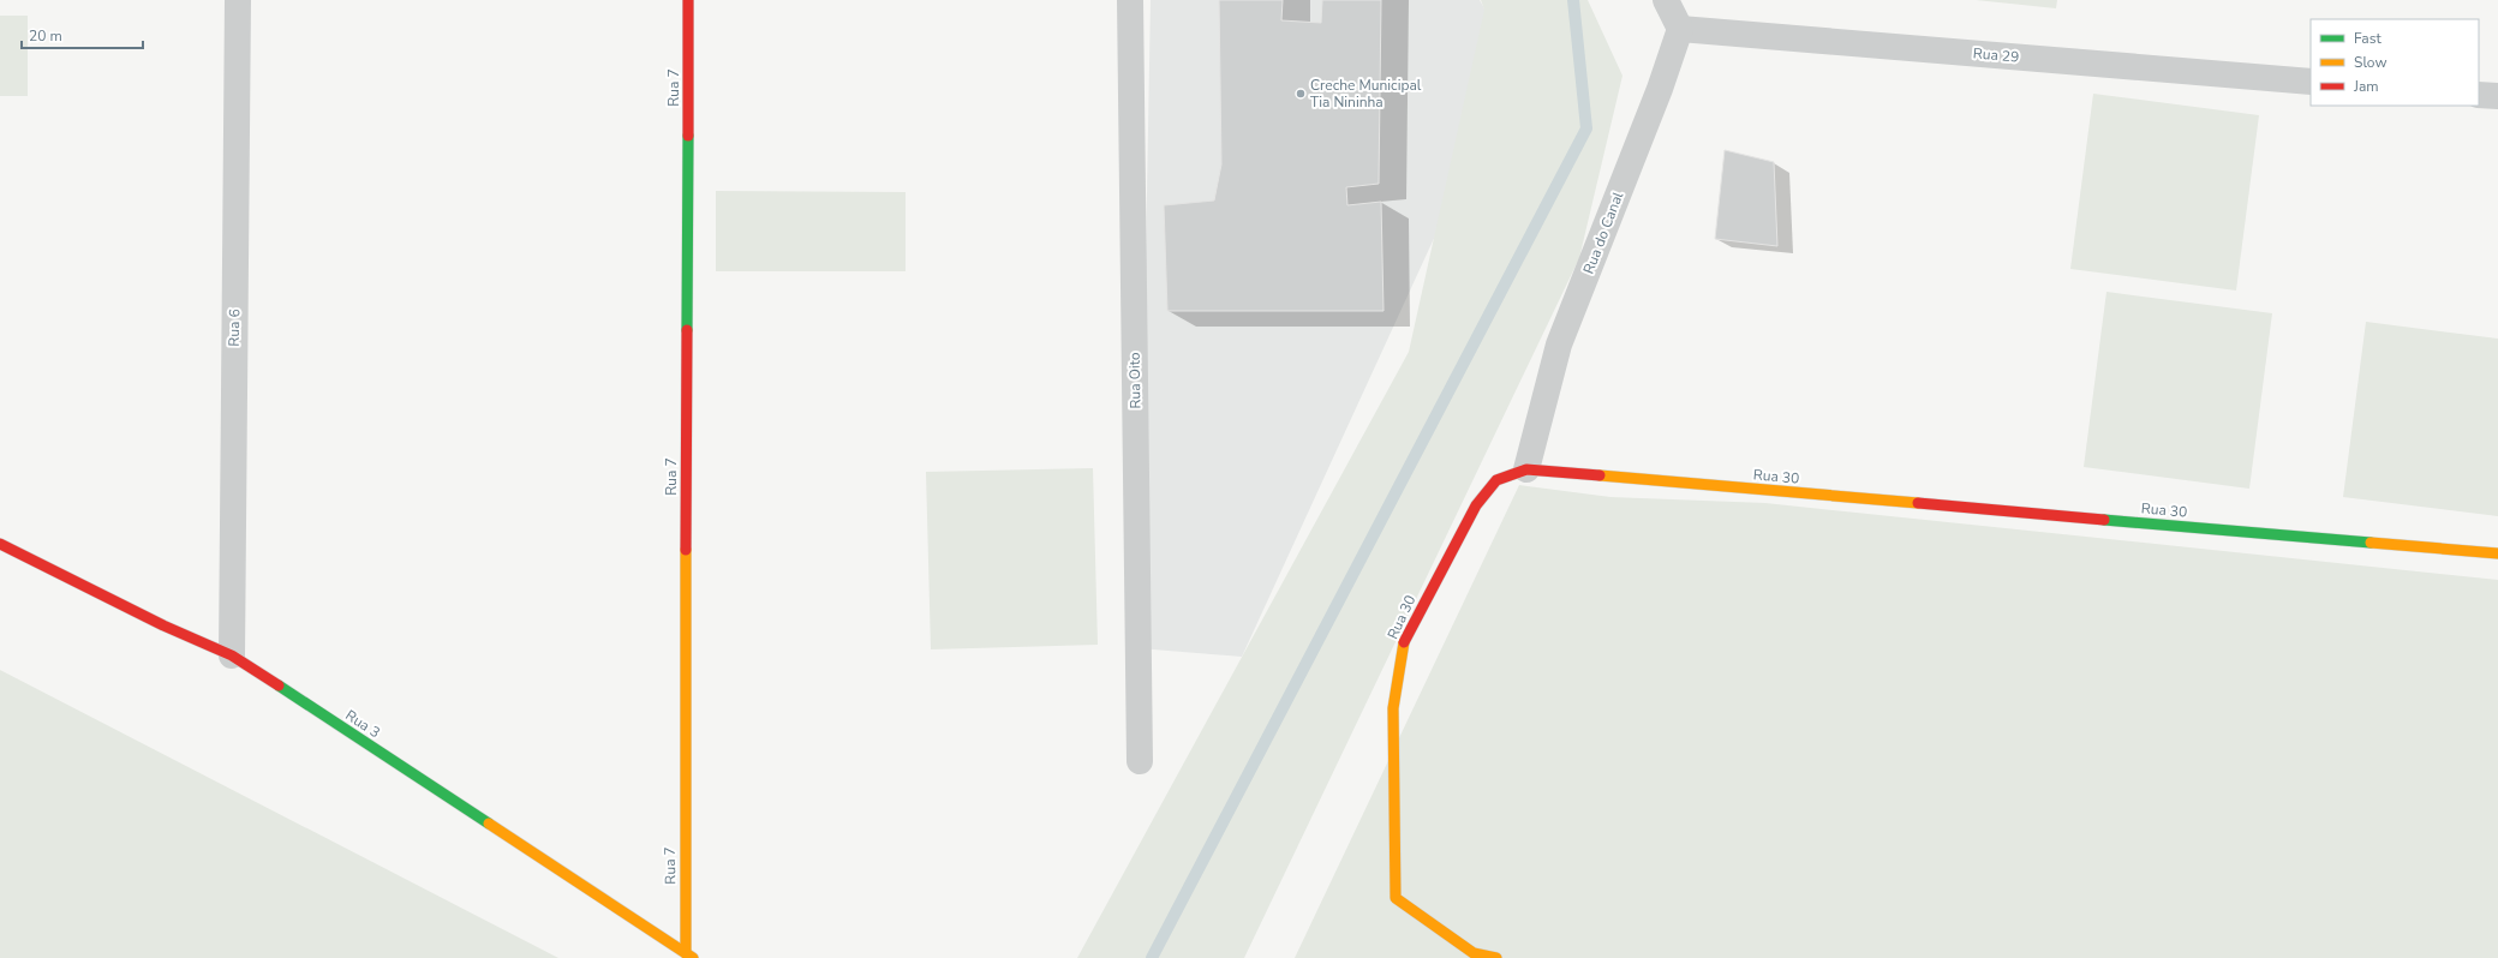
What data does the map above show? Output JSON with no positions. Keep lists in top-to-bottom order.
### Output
{
  "streets": {
    "street": [
      "Rua 29",
      "Rua 7",
      "Rua do Canal",
      "Rua 6",
      "Rua Oito",
      "Rua 30",
      "Rua 3"
    ]
  },
  "crossings": [
    ["Rua 29", "Rua do Canal"],
    ["Rua 7", "Rua 3"],
    ["Rua do Canal", "Rua 30"],
    ["Rua 6", "Rua 3"]
  ],
  "places": ["Creche Municipal Tia Nininha"],
  "legend": ["Fast", "Slow", "Jam"],
  "scale_bar": "20 m"
}
